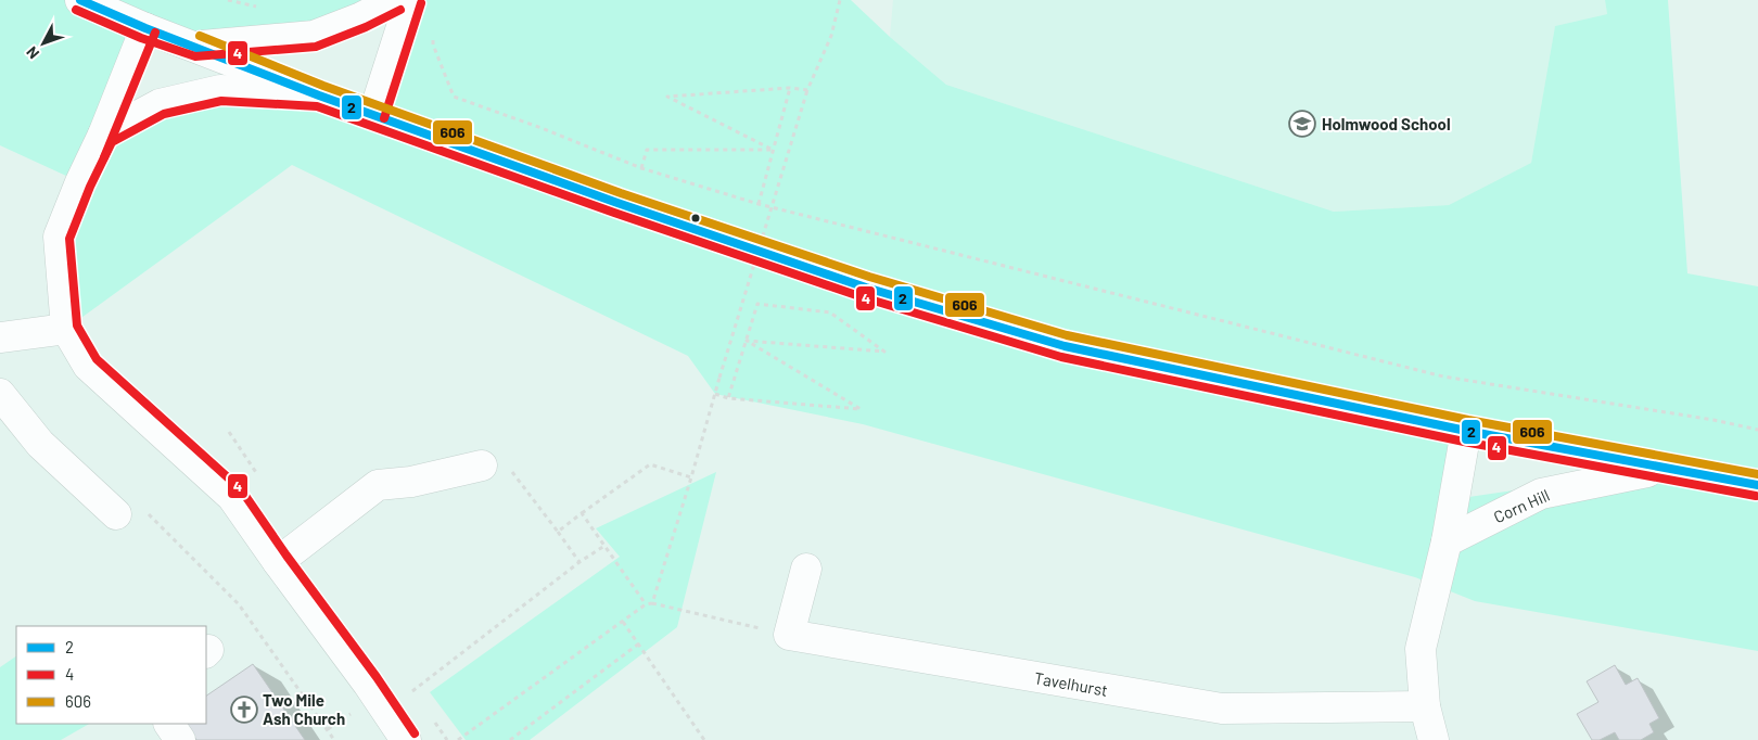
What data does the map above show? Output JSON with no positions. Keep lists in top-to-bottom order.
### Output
{
  "streets": {
    "street": ["Corn Hill", "Tavelhurst"]
  },
  "places": {
    "school or university": ["Holmwood School"],
    "church": ["Two Mile Ash Church"]
  },
  "lines": ["transit line 2", "transit line 4", "transit line 606"],
  "legend": ["2", "4", "606"],
  "north": "bottom left"
}
